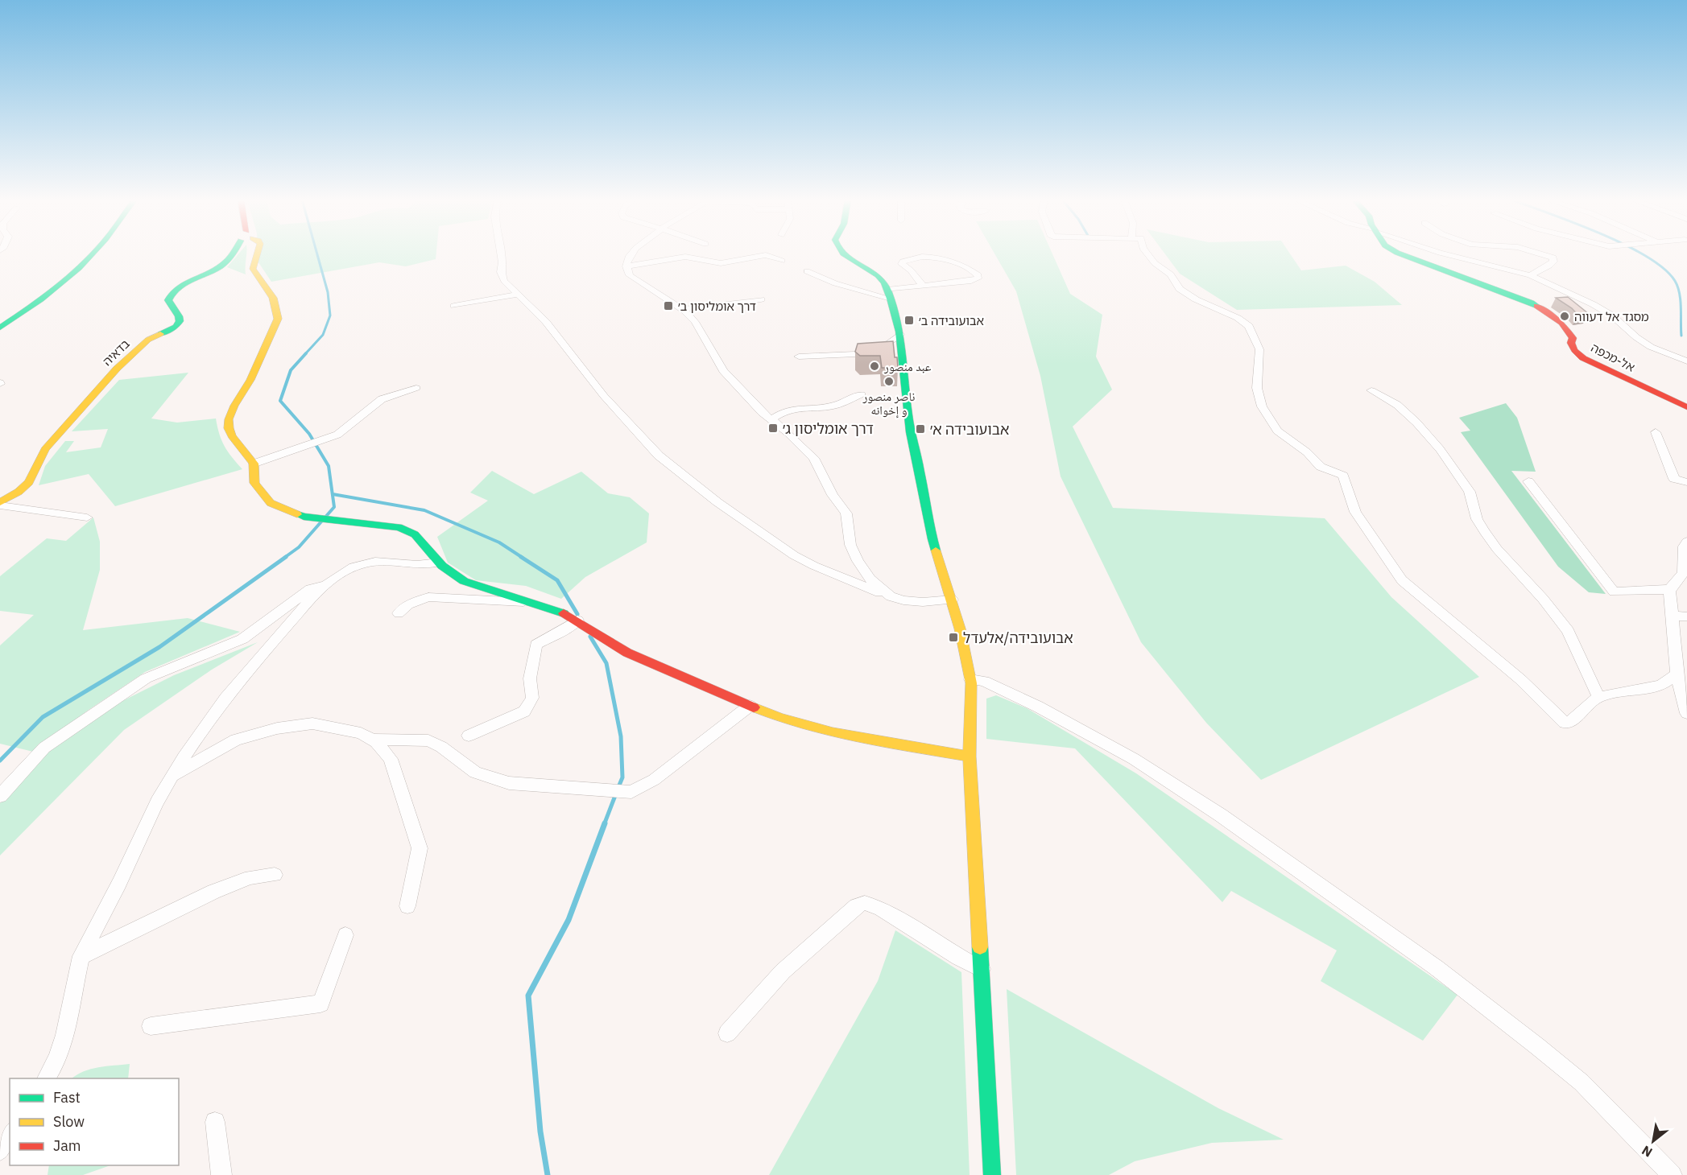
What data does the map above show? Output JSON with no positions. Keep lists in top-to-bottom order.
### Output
{
  "streets": {
    "street": ["בדאיה", "אל-מכפה"]
  },
  "places": {
    "transit": [
      "דרך אומליסון ב׳",
      "אבועובידה ב׳",
      "דרך אומליסון ג׳",
      "אבועובידה א׳",
      "אבועובידה/אלעדל"
    ],
    "other": ["מסגד אל דעווה", "عبد منصور", "ناصر منصور و إخوانه"]
  },
  "legend": ["Fast", "Slow", "Jam"],
  "north": "bottom left"
}
